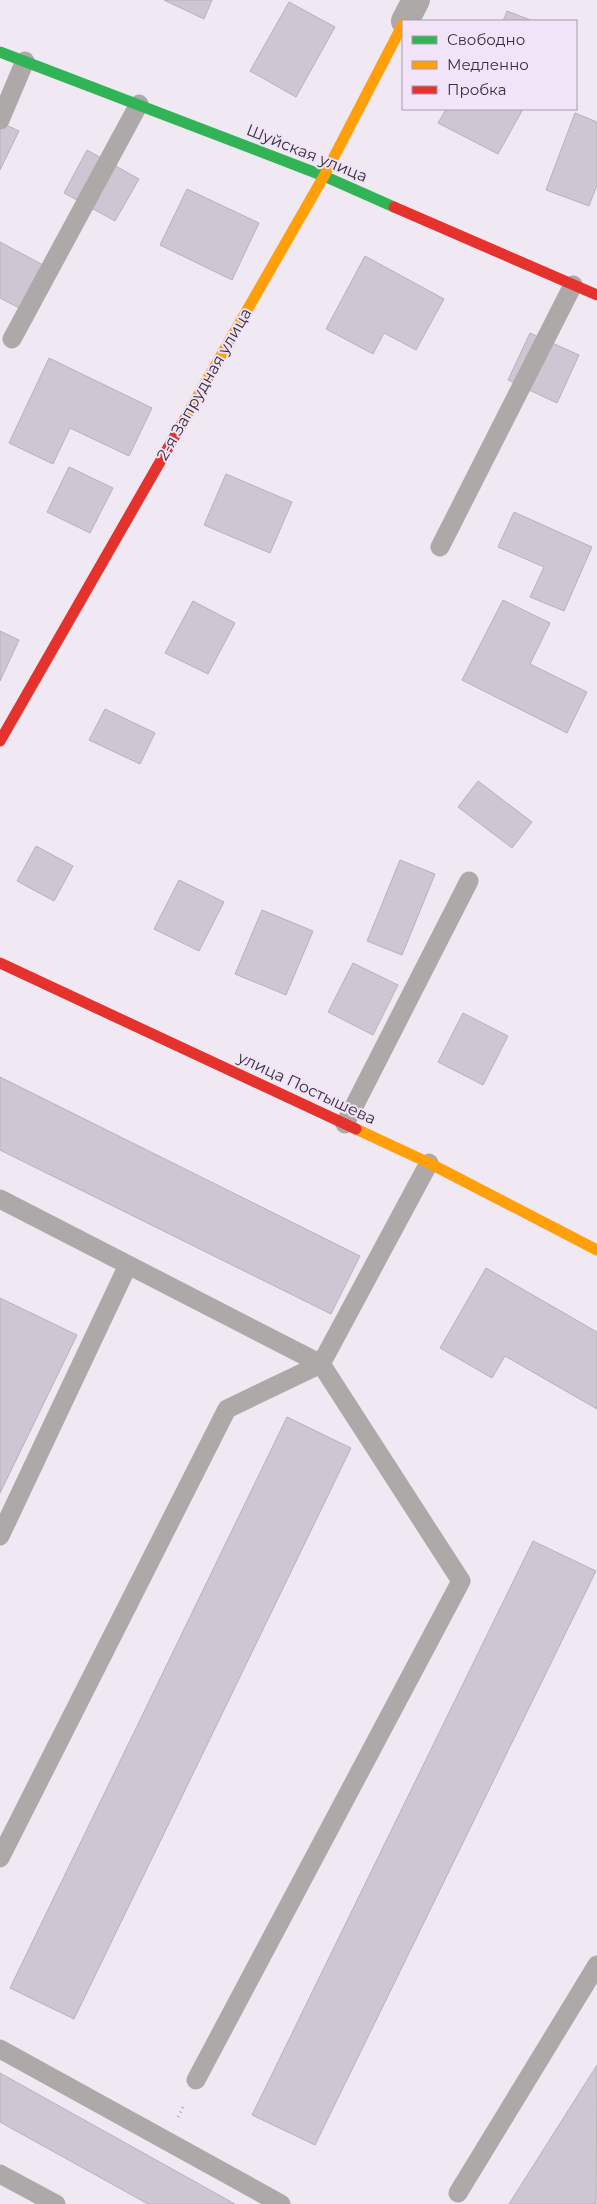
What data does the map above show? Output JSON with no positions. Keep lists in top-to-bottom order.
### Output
{
  "streets": {
    "street": ["Шуйская улица", "2-я Запрудная улица", "улица Постышева"]
  },
  "crossings": [
    ["Шуйская улица", "2-я Запрудная улица"]
  ],
  "legend": ["Свободно", "Медленно", "Пробка"]
}
